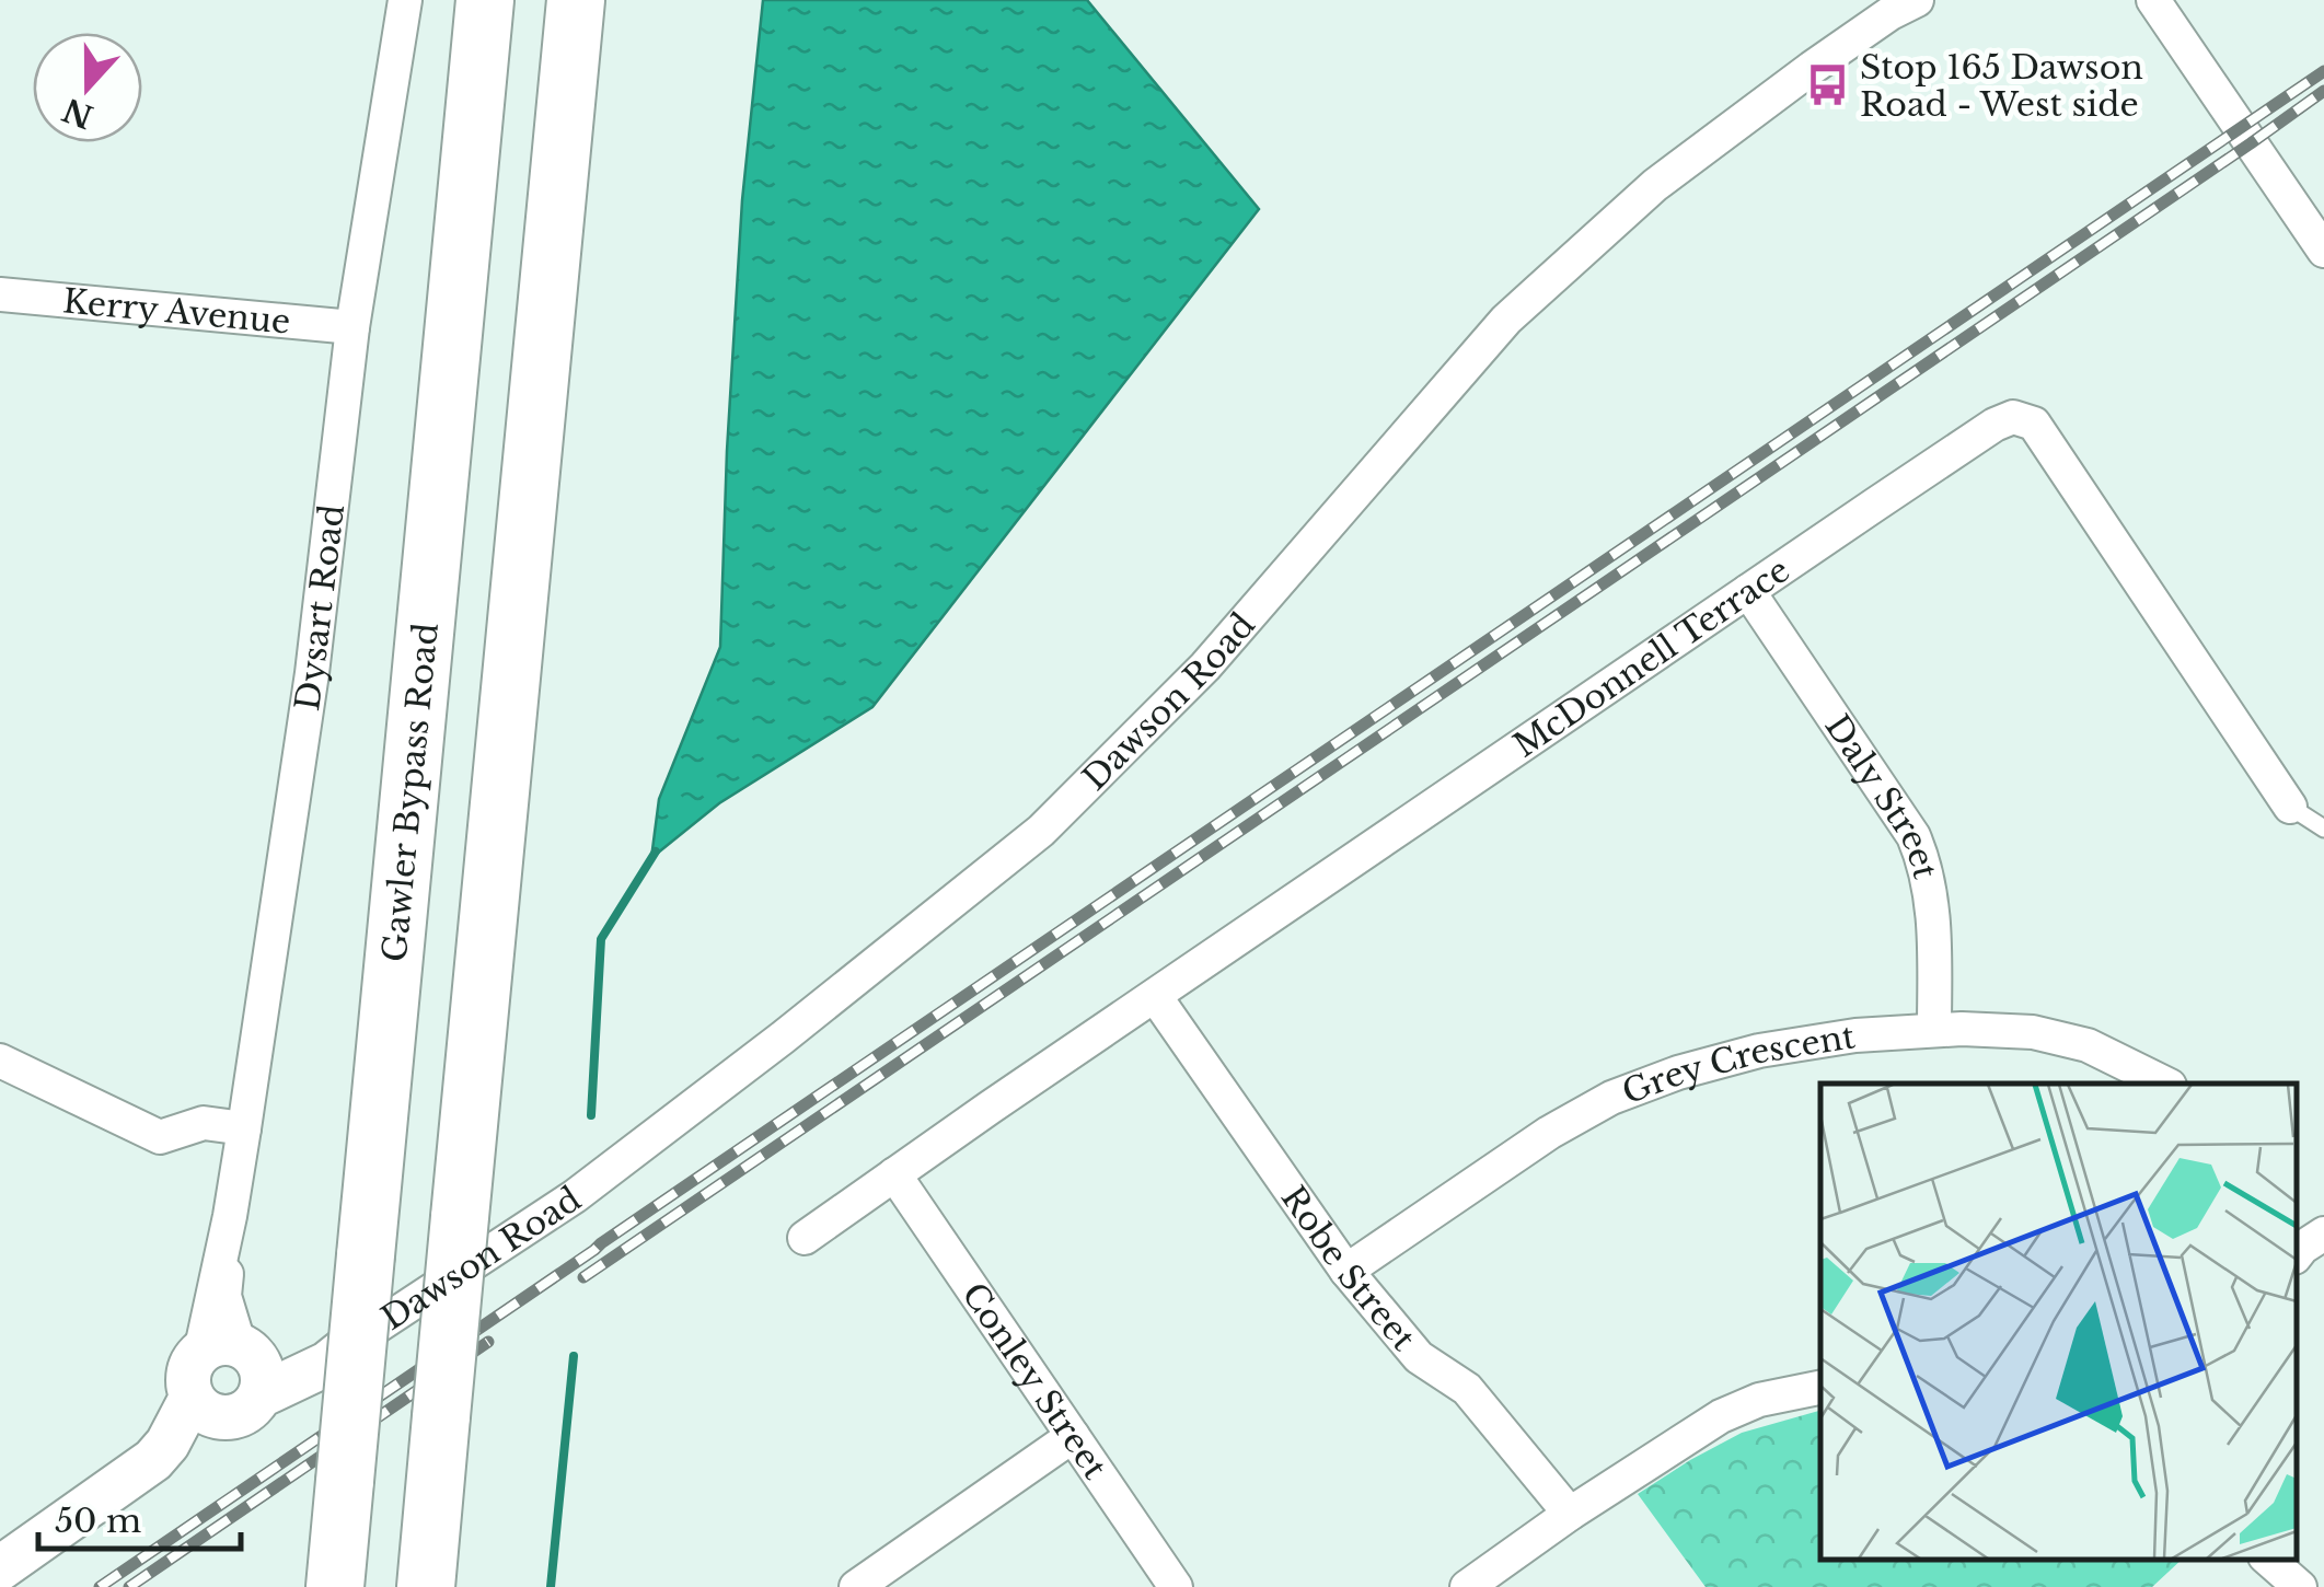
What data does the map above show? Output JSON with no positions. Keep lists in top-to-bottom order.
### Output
{
  "streets": {
    "highway": ["Gawler Bypass Road"],
    "street": [
      "Kerry Avenue",
      "Dysart Road",
      "McDonnell Terrace",
      "Dawson Road",
      "Daly Street",
      "Grey Crescent",
      "Robe Street",
      "Conley Street"
    ]
  },
  "crossings": [
    ["Kerry Avenue", "Dysart Road"],
    ["Dysart Road", "Dawson Road"],
    ["McDonnell Terrace", "Daly Street"],
    ["McDonnell Terrace", "Robe Street"],
    ["McDonnell Terrace", "Conley Street"],
    ["Daly Street", "Grey Crescent"],
    ["Grey Crescent", "Robe Street"]
  ],
  "places": {
    "bus stop": ["Stop 165 Dawson Road - West side"]
  },
  "scale_bar": "50 m",
  "north": "bottom"
}
